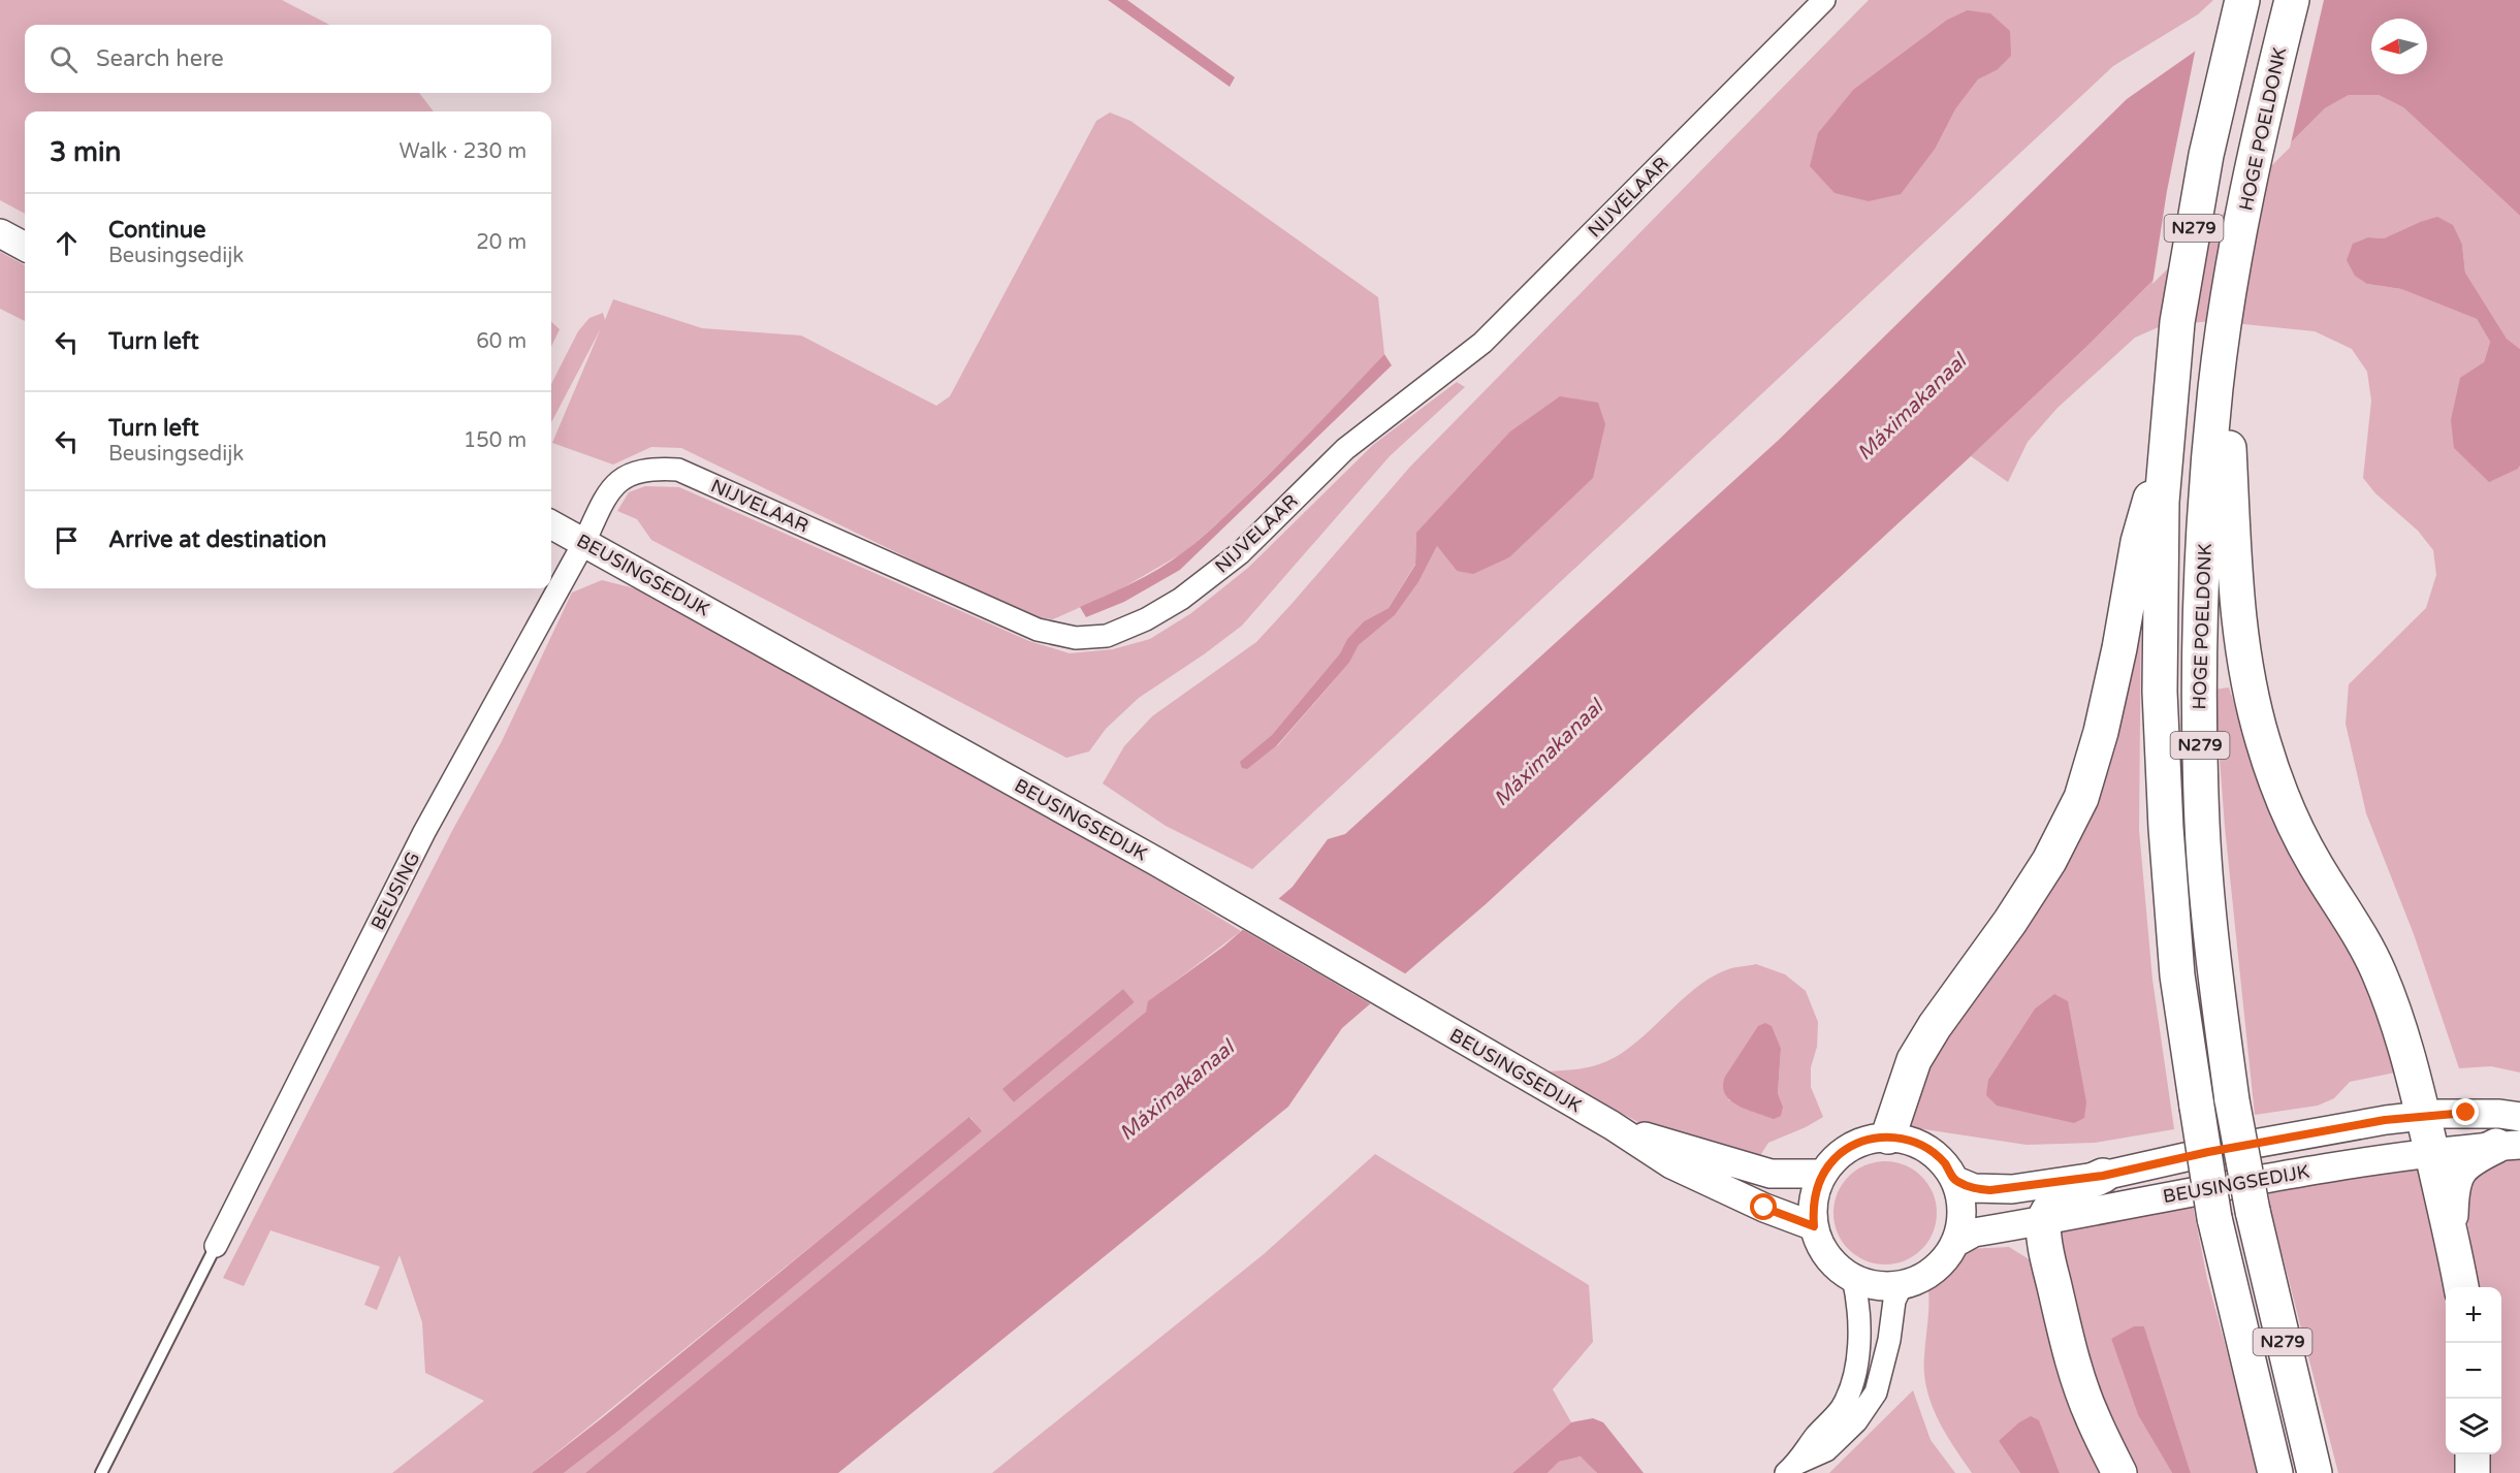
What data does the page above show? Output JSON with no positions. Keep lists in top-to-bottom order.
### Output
{
  "streets": {
    "highway": ["HOGE POELDONK", "N279"],
    "street": ["NIJVELAAR", "BEUSINGSEDIJK", "BEUSING"]
  },
  "crossings": [
    ["HOGE POELDONK", "N279"],
    ["NIJVELAAR", "BEUSINGSEDIJK"],
    ["NIJVELAAR", "BEUSING"],
    ["N279", "BEUSINGSEDIJK"],
    ["BEUSINGSEDIJK", "BEUSING"]
  ],
  "water": ["Máximakanaal"],
  "north": "left",
  "page": {
    "search": "Search here",
    "heading": ["3 min", "Walk · 230 m"],
    "list": [
      ["Continue", "Beusingsedijk", "20 m"],
      ["Turn left", "60 m"],
      ["Turn left", "Beusingsedijk", "150 m"],
      "Arrive at destination"
    ],
    "map_buttons": ["+", "−"]
  }
}
